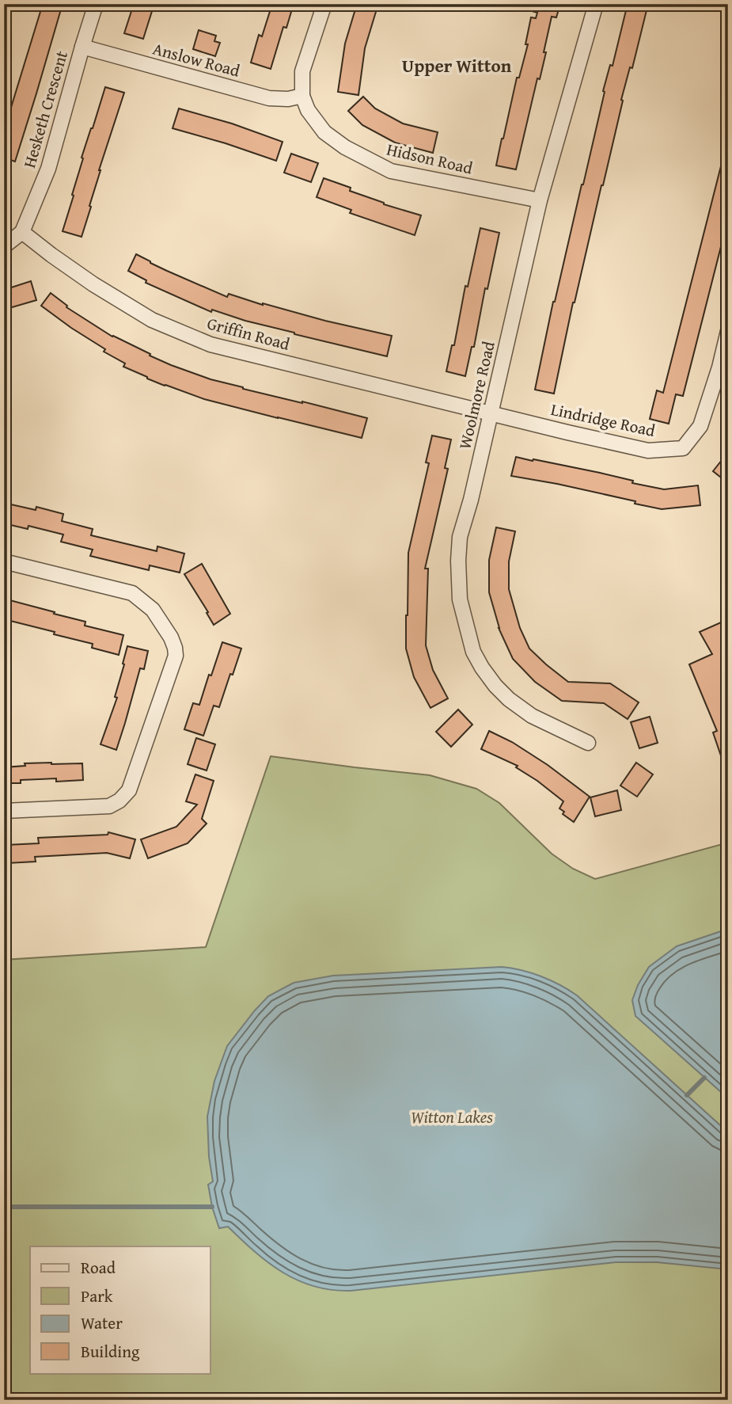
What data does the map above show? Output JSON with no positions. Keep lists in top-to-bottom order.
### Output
{
  "streets": {
    "street": [
      "Anslow Road",
      "Hesketh Crescent",
      "Hidson Road",
      "Griffin Road",
      "Woolmore Road",
      "Lindridge Road"
    ]
  },
  "crossings": [
    ["Anslow Road", "Hesketh Crescent"],
    ["Anslow Road", "Hidson Road"],
    ["Hesketh Crescent", "Griffin Road"],
    ["Hidson Road", "Woolmore Road"],
    ["Griffin Road", "Woolmore Road"],
    ["Griffin Road", "Lindridge Road"],
    ["Woolmore Road", "Lindridge Road"]
  ],
  "districts": ["Upper Witton"],
  "parks": ["Witton Lakes"],
  "legend": [
    "Road",
    "Park",
    "Water",
    "Building"
  ]
}
